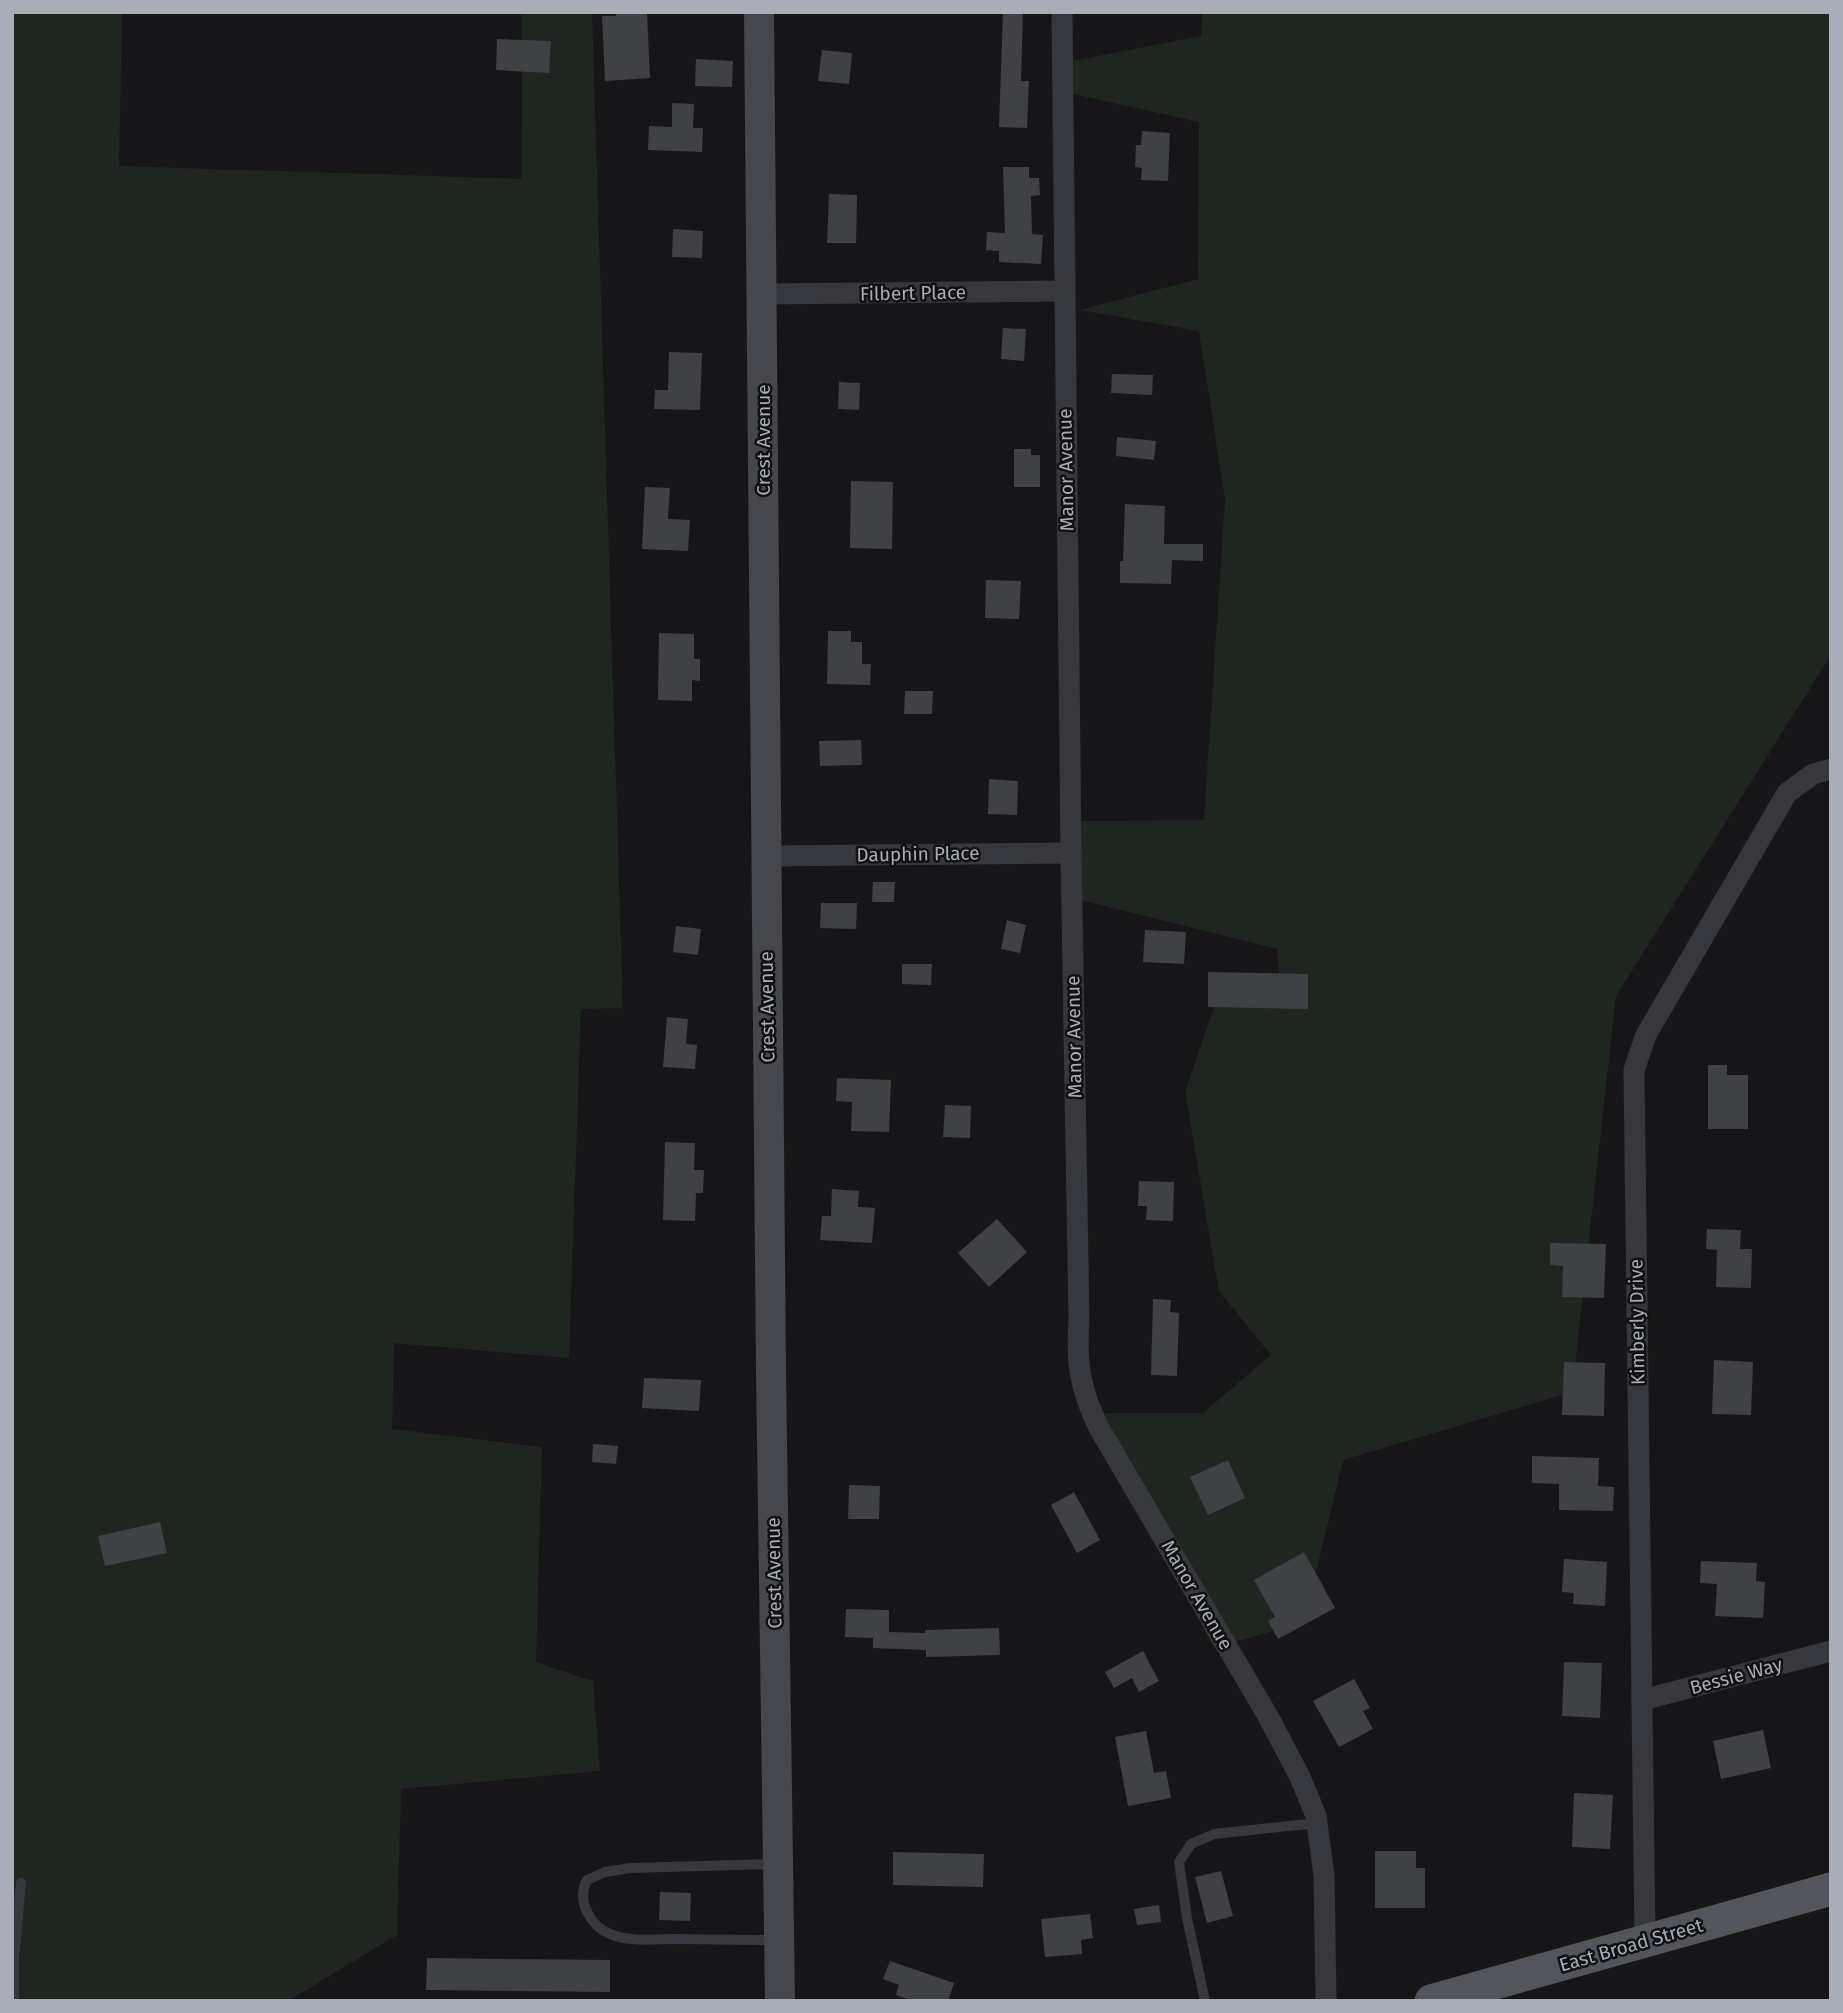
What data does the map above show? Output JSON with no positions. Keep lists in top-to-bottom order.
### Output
{
  "streets": {
    "main road": ["East Broad Street"],
    "street": [
      "Filbert Place",
      "Crest Avenue",
      "Manor Avenue",
      "Dauphin Place",
      "Kimberly Drive",
      "Bessie Way"
    ]
  },
  "crossings": [
    ["Filbert Place", "Crest Avenue"],
    ["Filbert Place", "Manor Avenue"],
    ["Crest Avenue", "Dauphin Place"],
    ["Manor Avenue", "Dauphin Place"],
    ["Kimberly Drive", "Bessie Way"],
    ["Kimberly Drive", "East Broad Street"]
  ]
}
